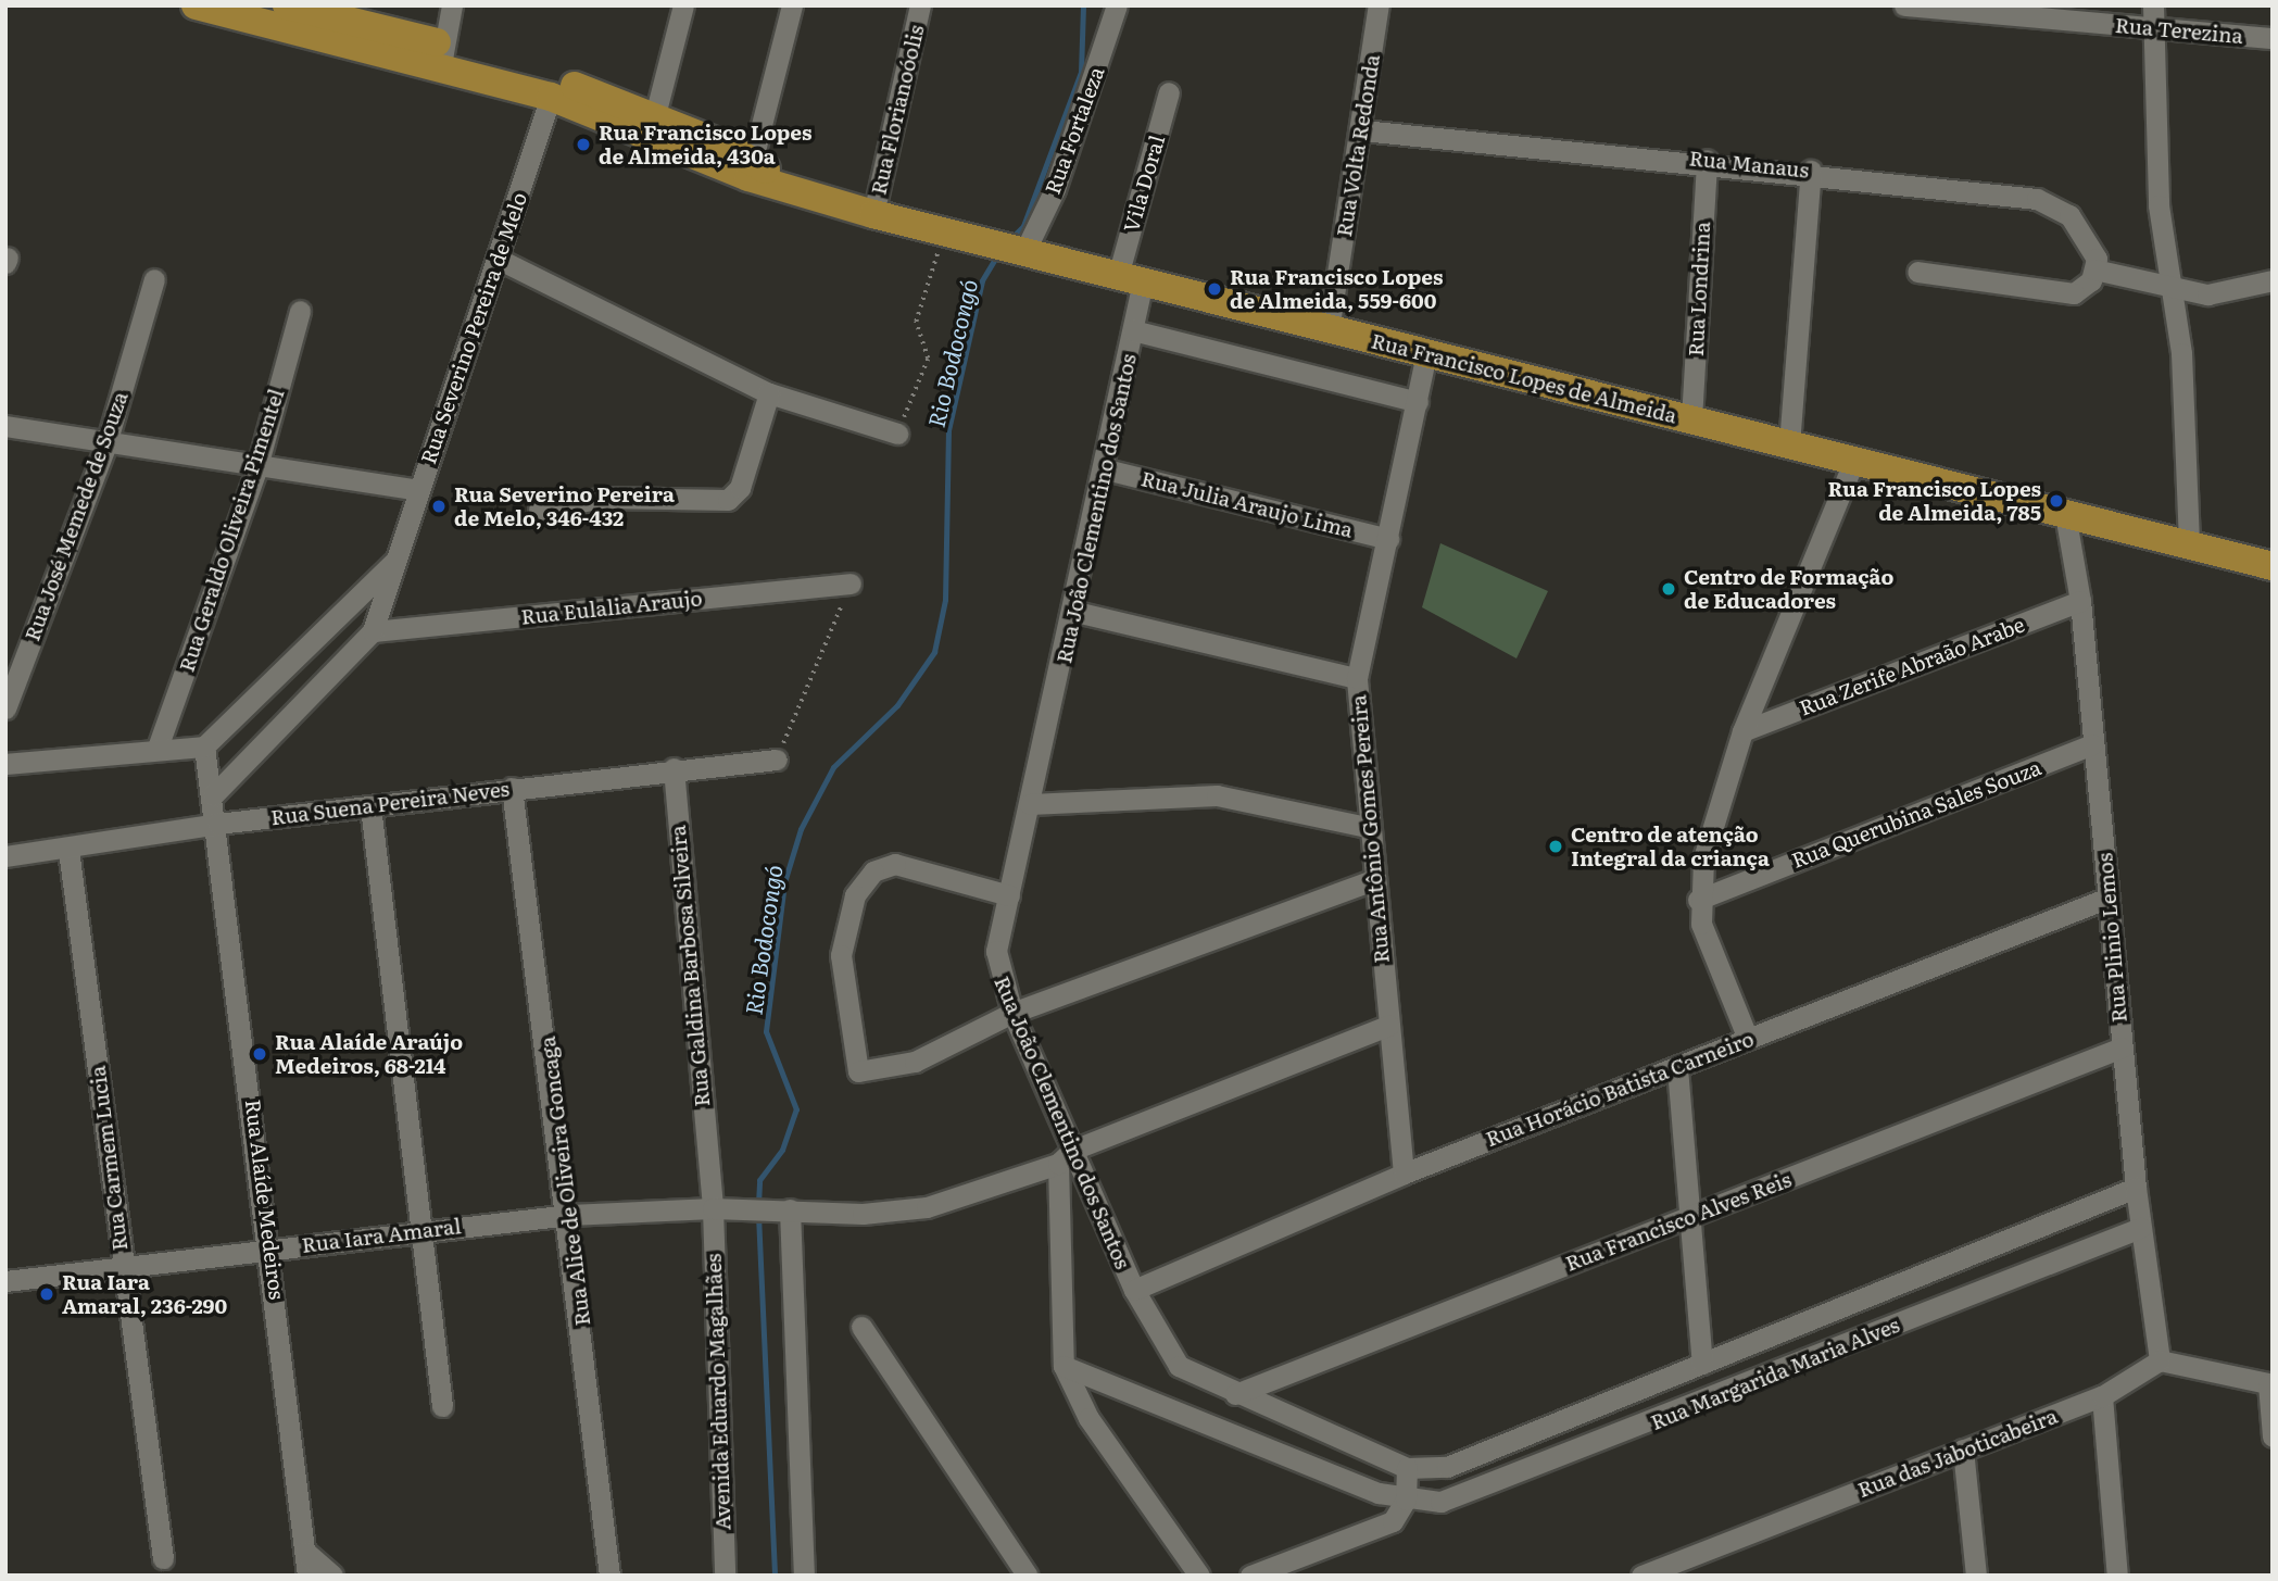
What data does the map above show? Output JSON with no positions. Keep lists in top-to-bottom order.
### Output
{
  "streets": {
    "main road": ["Rua Francisco Lopes de Almeida"],
    "street": [
      "Rua Terezina",
      "Rua Florianoóolis",
      "Rua Fortaleza",
      "Rua Volta Redonda",
      "Rua Manaus",
      "Vila Doral",
      "Rua Londrina",
      "Rua Severino Pereira de Melo",
      "Rua Julia Araujo Lima",
      "Rua João Clementino dos Santos",
      "Rua José Memede de Souza",
      "Rua Geraldo Oliveira Pimentel",
      "Rua Eulalia Araujo",
      "Rua Zerife Abraão Arabe",
      "Rua Suena Pereira Neves",
      "Rua Querubina Sales Souza",
      "Rua Antônio Gomes Pereira",
      "Rua Plinio Lemos",
      "Rua Galdina Barbosa Silveira",
      "Rua Horácio Batista Carneiro",
      "Rua Carmem Lucia",
      "Rua Alice de Oliveira Goncaga",
      "Rua Alaíde Medeiros",
      "Rua Francisco Alves Reis",
      "Rua Iara Amaral",
      "Rua Margarida Maria Alves",
      "Avenida Eduardo Magalhães",
      "Rua das Jaboticabeira"
    ]
  },
  "crossings": [
    ["Rua Florianoóolis", "Rua Francisco Lopes de Almeida"],
    ["Rua Fortaleza", "Rua Francisco Lopes de Almeida"],
    ["Rua Volta Redonda", "Rua Manaus"],
    ["Rua Volta Redonda", "Rua Francisco Lopes de Almeida"],
    ["Rua Manaus", "Rua Londrina"],
    ["Vila Doral", "Rua Francisco Lopes de Almeida"],
    ["Vila Doral", "Rua João Clementino dos Santos"],
    ["Rua Londrina", "Rua Francisco Lopes de Almeida"],
    ["Rua Severino Pereira de Melo", "Rua Francisco Lopes de Almeida"],
    ["Rua Severino Pereira de Melo", "Rua Eulalia Araujo"],
    ["Rua Francisco Lopes de Almeida", "Rua Antônio Gomes Pereira"],
    ["Rua Francisco Lopes de Almeida", "Rua Plinio Lemos"],
    ["Rua Julia Araujo Lima", "Rua João Clementino dos Santos"],
    ["Rua Julia Araujo Lima", "Rua Antônio Gomes Pereira"],
    ["Rua João Clementino dos Santos", "Rua Horácio Batista Carneiro"],
    ["Rua João Clementino dos Santos", "Rua Francisco Alves Reis"],
    ["Rua João Clementino dos Santos", "Rua Iara Amaral"],
    ["Rua João Clementino dos Santos", "Rua Margarida Maria Alves"],
    ["Rua Zerife Abraão Arabe", "Rua Plinio Lemos"],
    ["Rua Suena Pereira Neves", "Rua Galdina Barbosa Silveira"],
    ["Rua Suena Pereira Neves", "Rua Carmem Lucia"],
    ["Rua Suena Pereira Neves", "Rua Alice de Oliveira Goncaga"],
    ["Rua Suena Pereira Neves", "Rua Alaíde Medeiros"],
    ["Rua Querubina Sales Souza", "Rua Plinio Lemos"],
    ["Rua Antônio Gomes Pereira", "Rua Horácio Batista Carneiro"],
    ["Rua Antônio Gomes Pereira", "Rua Iara Amaral"],
    ["Rua Plinio Lemos", "Rua Horácio Batista Carneiro"],
    ["Rua Plinio Lemos", "Rua Francisco Alves Reis"],
    ["Rua Plinio Lemos", "Rua Margarida Maria Alves"],
    ["Rua Plinio Lemos", "Rua das Jaboticabeira"],
    ["Rua Galdina Barbosa Silveira", "Rua Iara Amaral"],
    ["Rua Galdina Barbosa Silveira", "Avenida Eduardo Magalhães"],
    ["Rua Carmem Lucia", "Rua Iara Amaral"],
    ["Rua Alice de Oliveira Goncaga", "Rua Iara Amaral"],
    ["Rua Alaíde Medeiros", "Rua Iara Amaral"],
    ["Rua Iara Amaral", "Avenida Eduardo Magalhães"]
  ],
  "water": ["Rio Bodocongó"],
  "places": [
    "Rua Francisco Lopes de Almeida, 430a",
    "Rua Francisco Lopes de Almeida, 559-600",
    "Rua Francisco Lopes de Almeida, 785",
    "Rua Severino Pereira de Melo, 346-432",
    "Centro de Formação de Educadores",
    "Centro de atenção Integral da criança",
    "Rua Alaíde Araújo Medeiros, 68-214",
    "Rua Iara Amaral, 236-290"
  ]
}
